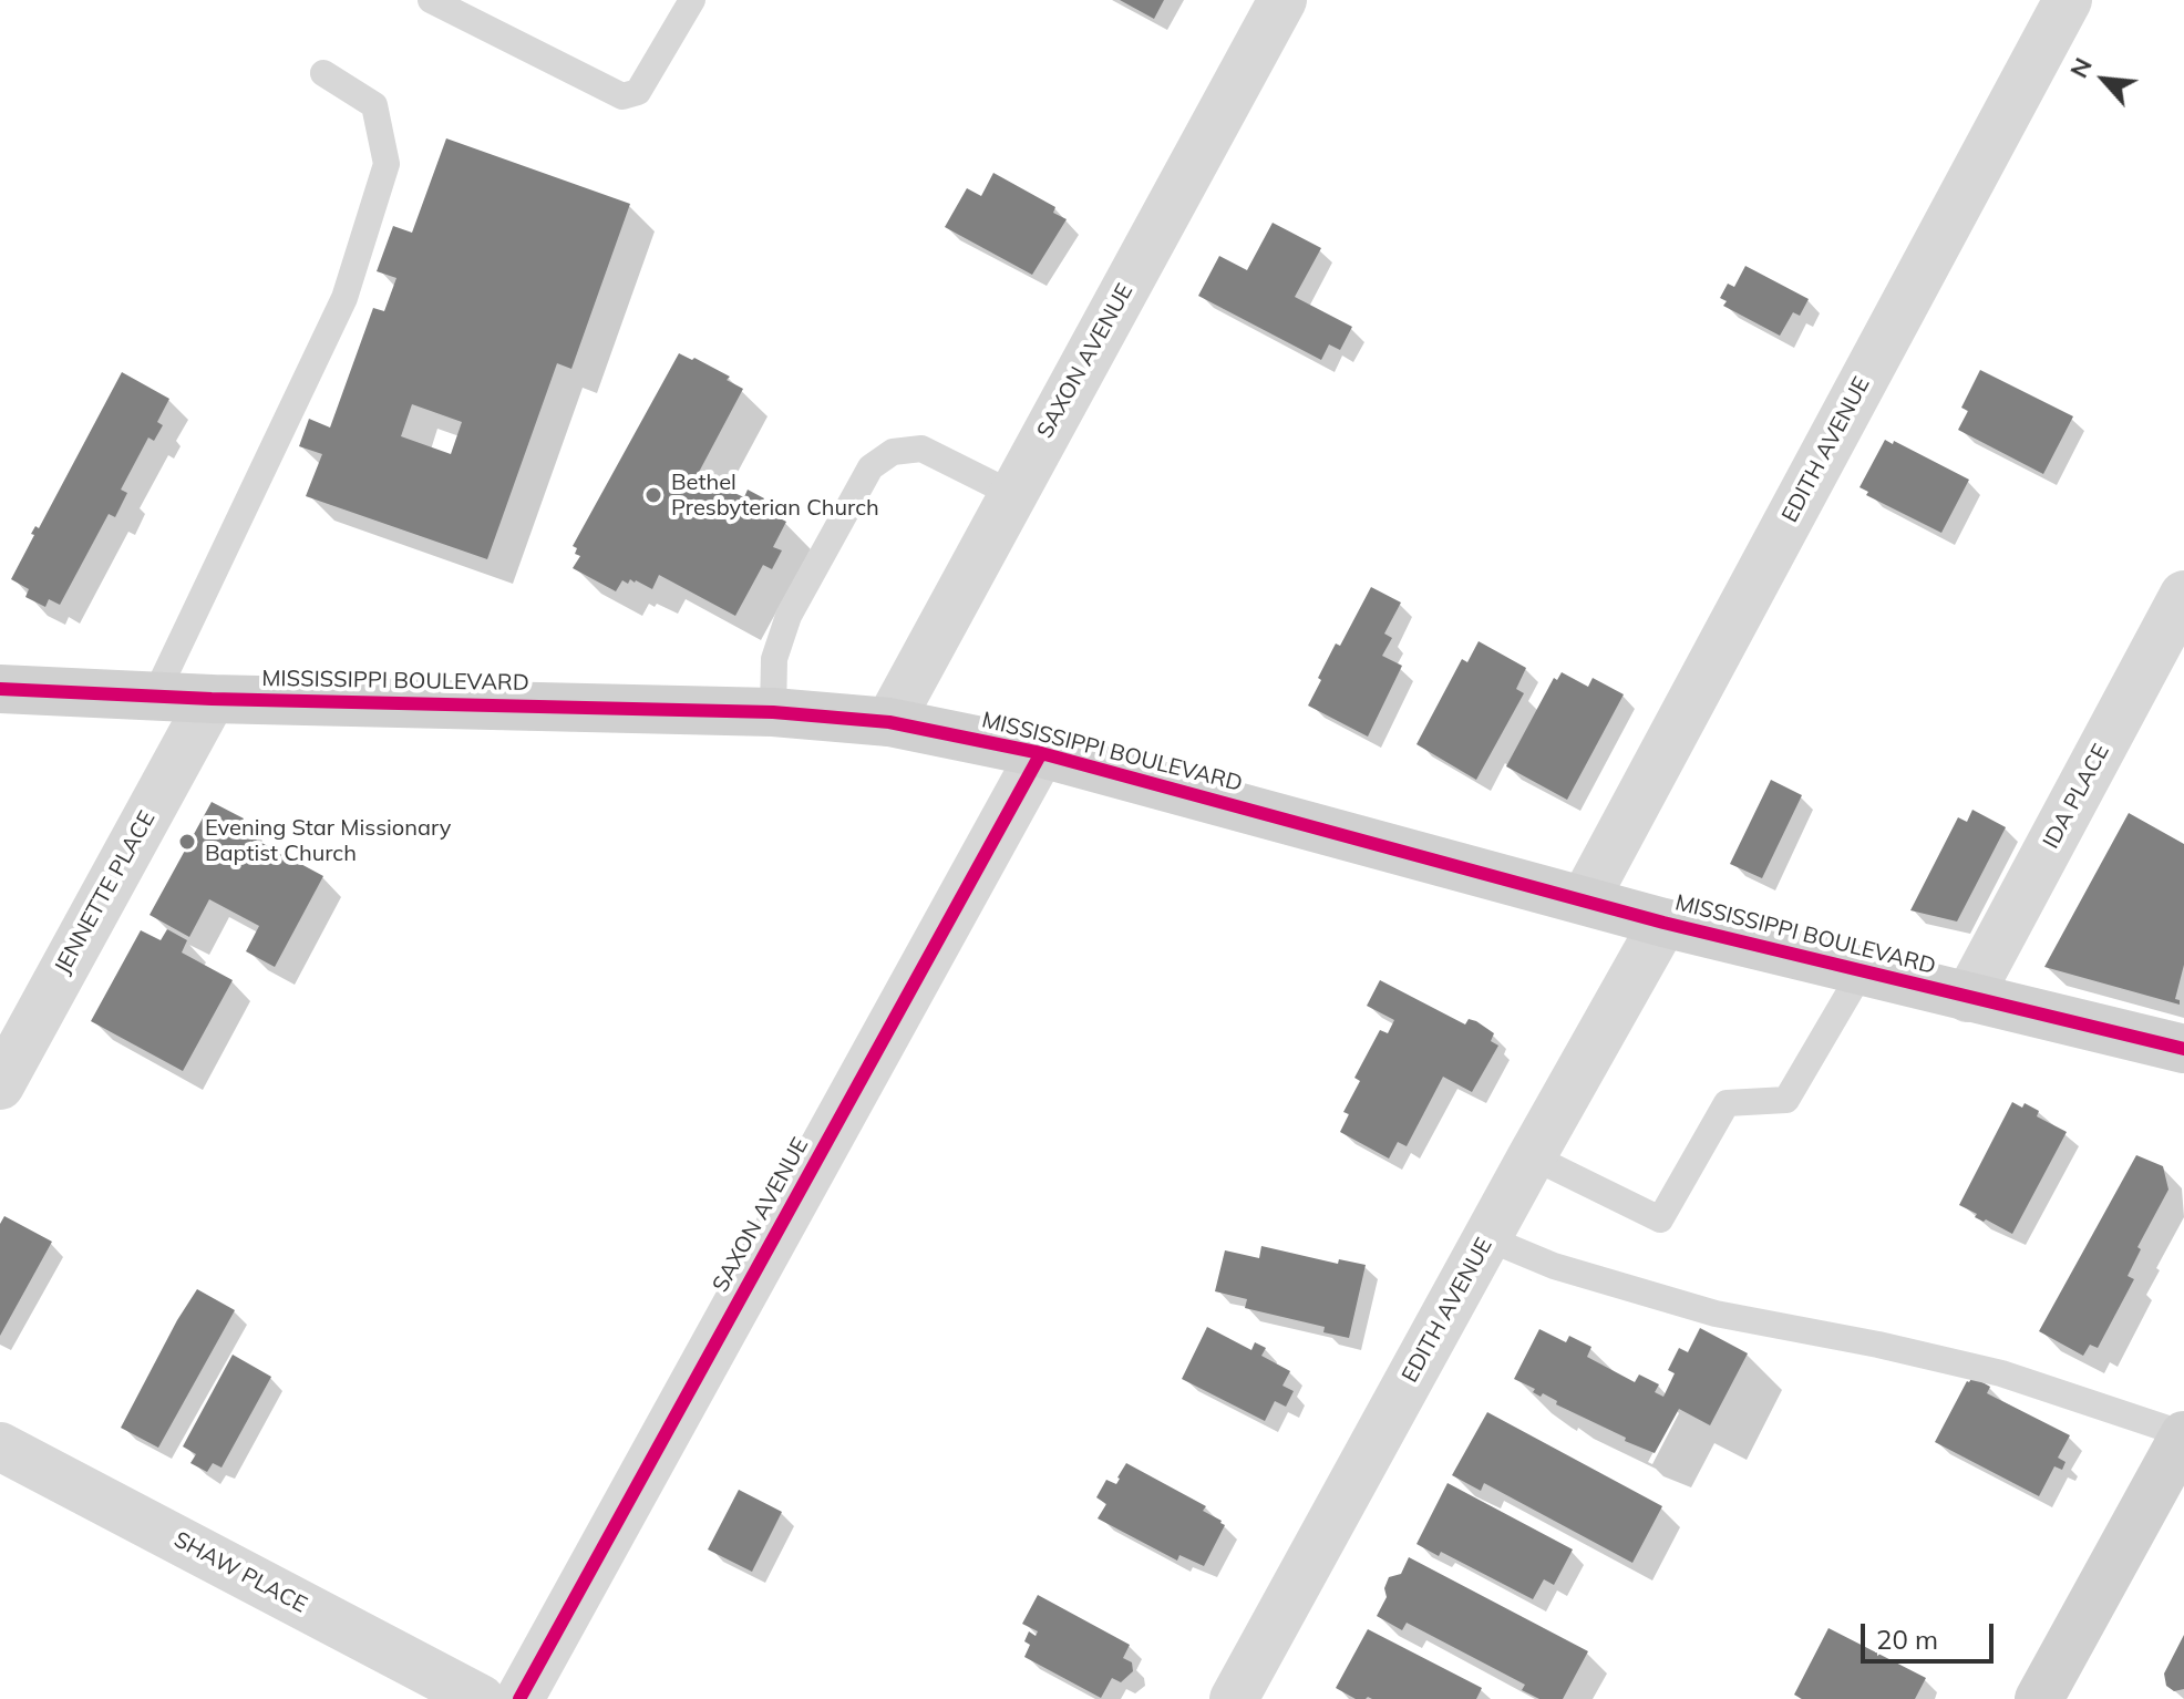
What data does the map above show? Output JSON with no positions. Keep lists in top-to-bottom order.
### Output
{
  "streets": {
    "main road": ["MISSISSIPPI BOULEVARD"],
    "street": [
      "SAXON AVENUE",
      "EDITH AVENUE",
      "IDA PLACE",
      "JENNETTE PLACE",
      "SHAW PLACE"
    ]
  },
  "crossings": [
    ["SAXON AVENUE", "MISSISSIPPI BOULEVARD"],
    ["EDITH AVENUE", "MISSISSIPPI BOULEVARD"],
    ["MISSISSIPPI BOULEVARD", "IDA PLACE"],
    ["MISSISSIPPI BOULEVARD", "JENNETTE PLACE"]
  ],
  "places": ["Bethel Presbyterian Church", "Evening Star Missionary Baptist Church"],
  "scale_bar": "20 m",
  "north": "top left"
}
